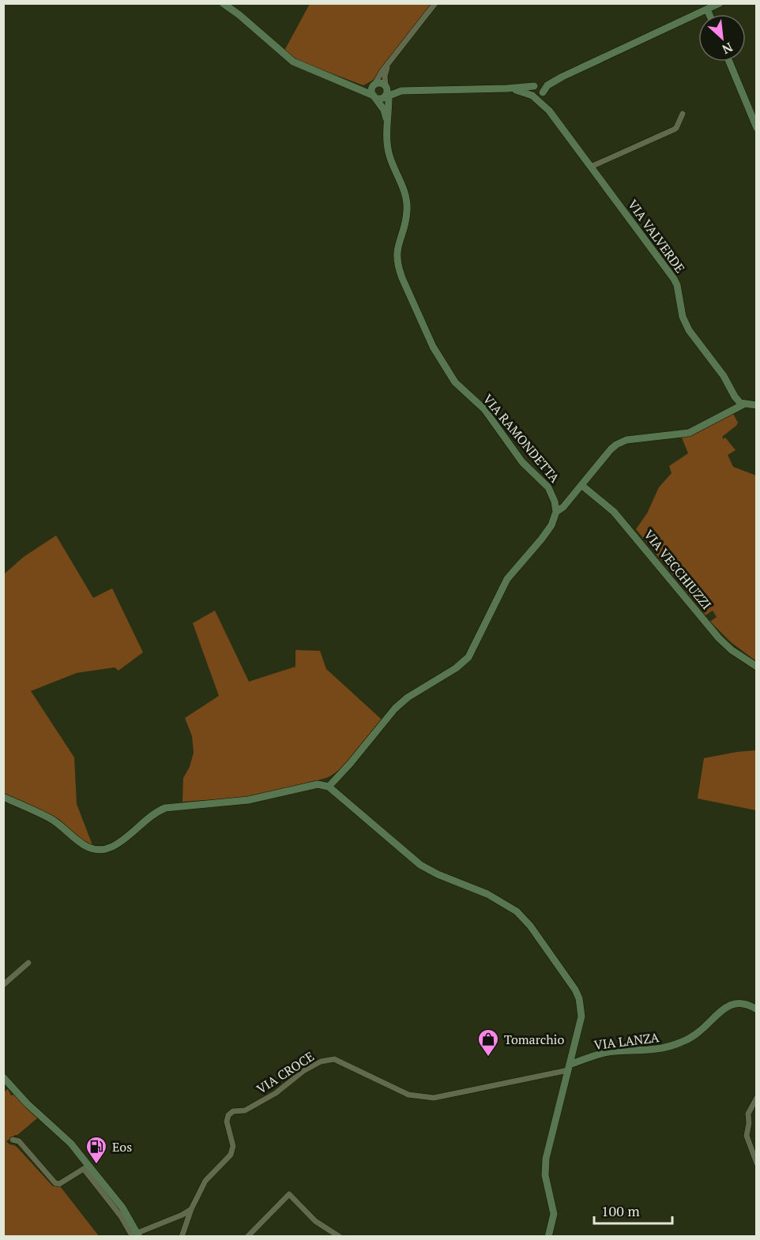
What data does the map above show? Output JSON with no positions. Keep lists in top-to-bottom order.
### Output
{
  "streets": {
    "street": [
      "VIA VALVERDE",
      "VIA RAMONDETTA",
      "VIA VECCHIUZZI",
      "VIA LANZA",
      "VIA CROCE"
    ]
  },
  "crossings": [
    ["VIA LANZA", "VIA CROCE"]
  ],
  "places": {
    "shop": ["Tomarchio"],
    "fuel station": ["Eos"]
  },
  "scale_bar": "100 m",
  "north": "bottom right"
}
